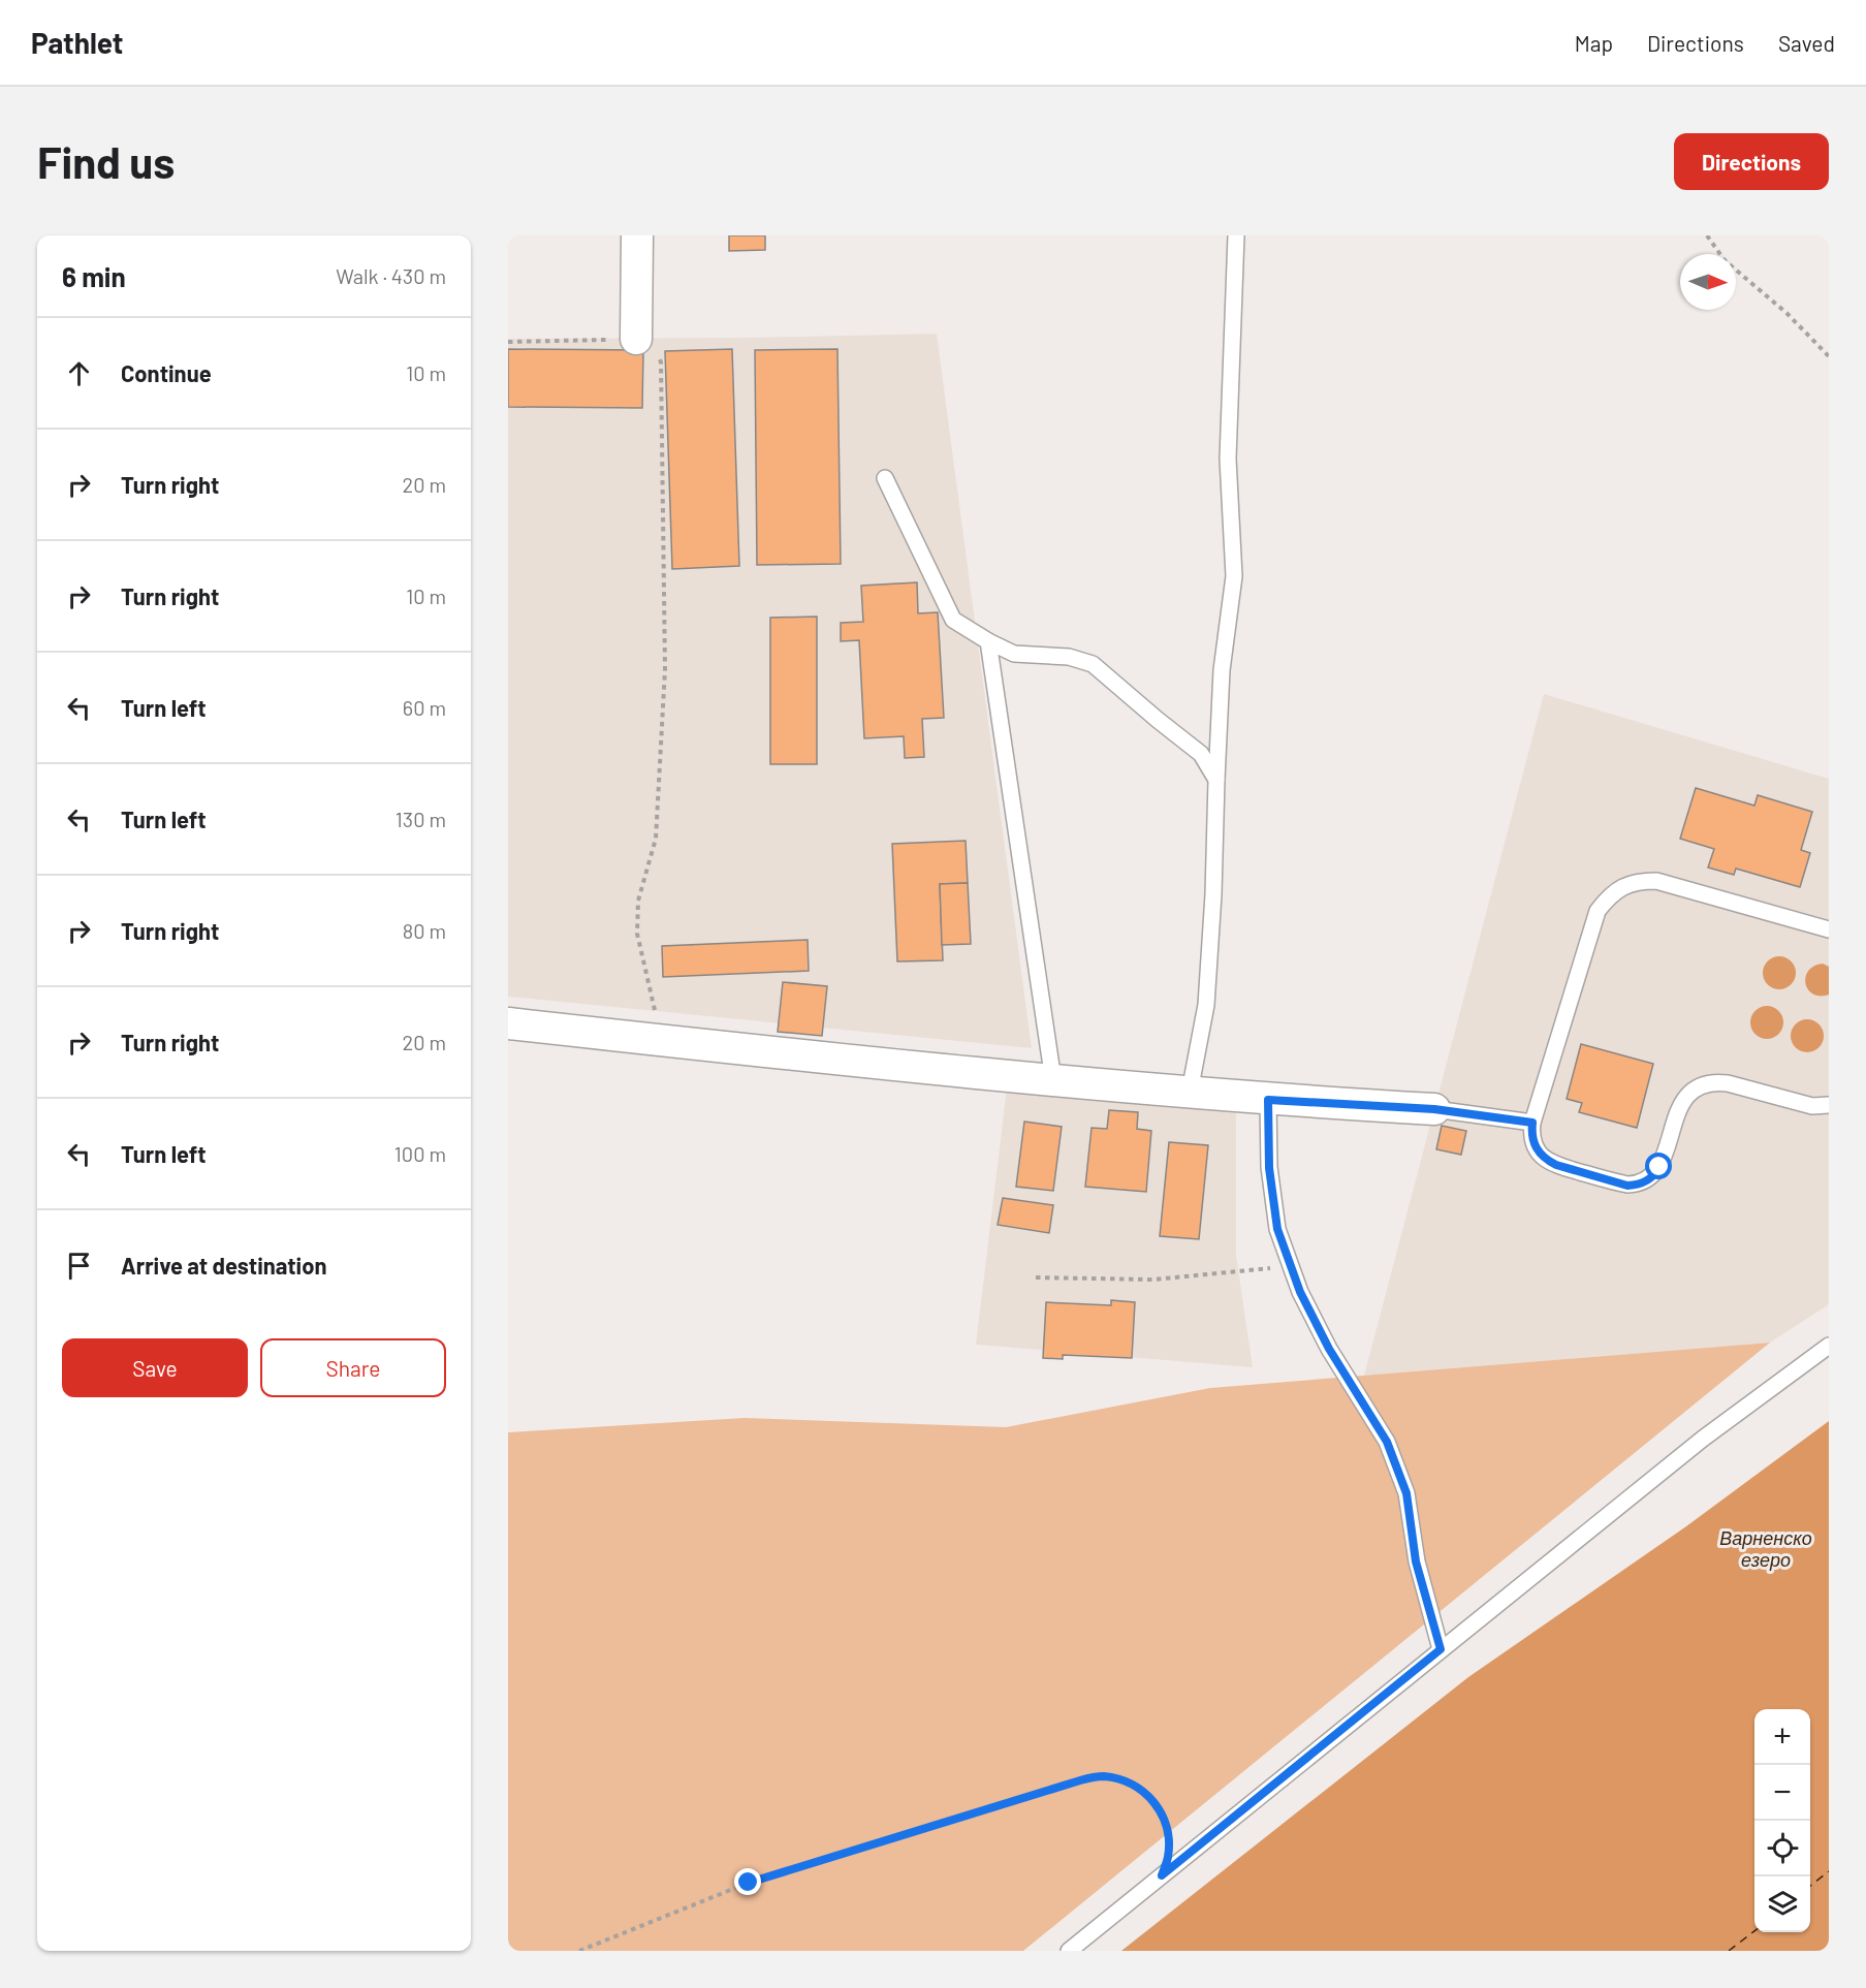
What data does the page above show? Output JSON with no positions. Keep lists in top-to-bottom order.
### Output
{
  "water": ["Варненско езеро"],
  "north": "right",
  "page": {
    "header": "Pathlet",
    "nav": ["Map", "Directions", "Saved"],
    "buttons": [
      "Directions",
      ["Save", "Share"]
    ],
    "title": "Find us",
    "heading": ["6 min", "Walk · 430 m"],
    "list": [
      ["Continue", "10 m"],
      ["Turn right", "20 m"],
      ["Turn right", "10 m"],
      ["Turn left", "60 m"],
      ["Turn left", "130 m"],
      ["Turn right", "80 m"],
      ["Turn right", "20 m"],
      ["Turn left", "100 m"],
      "Arrive at destination"
    ],
    "map_buttons": ["+", "−"]
  }
}
